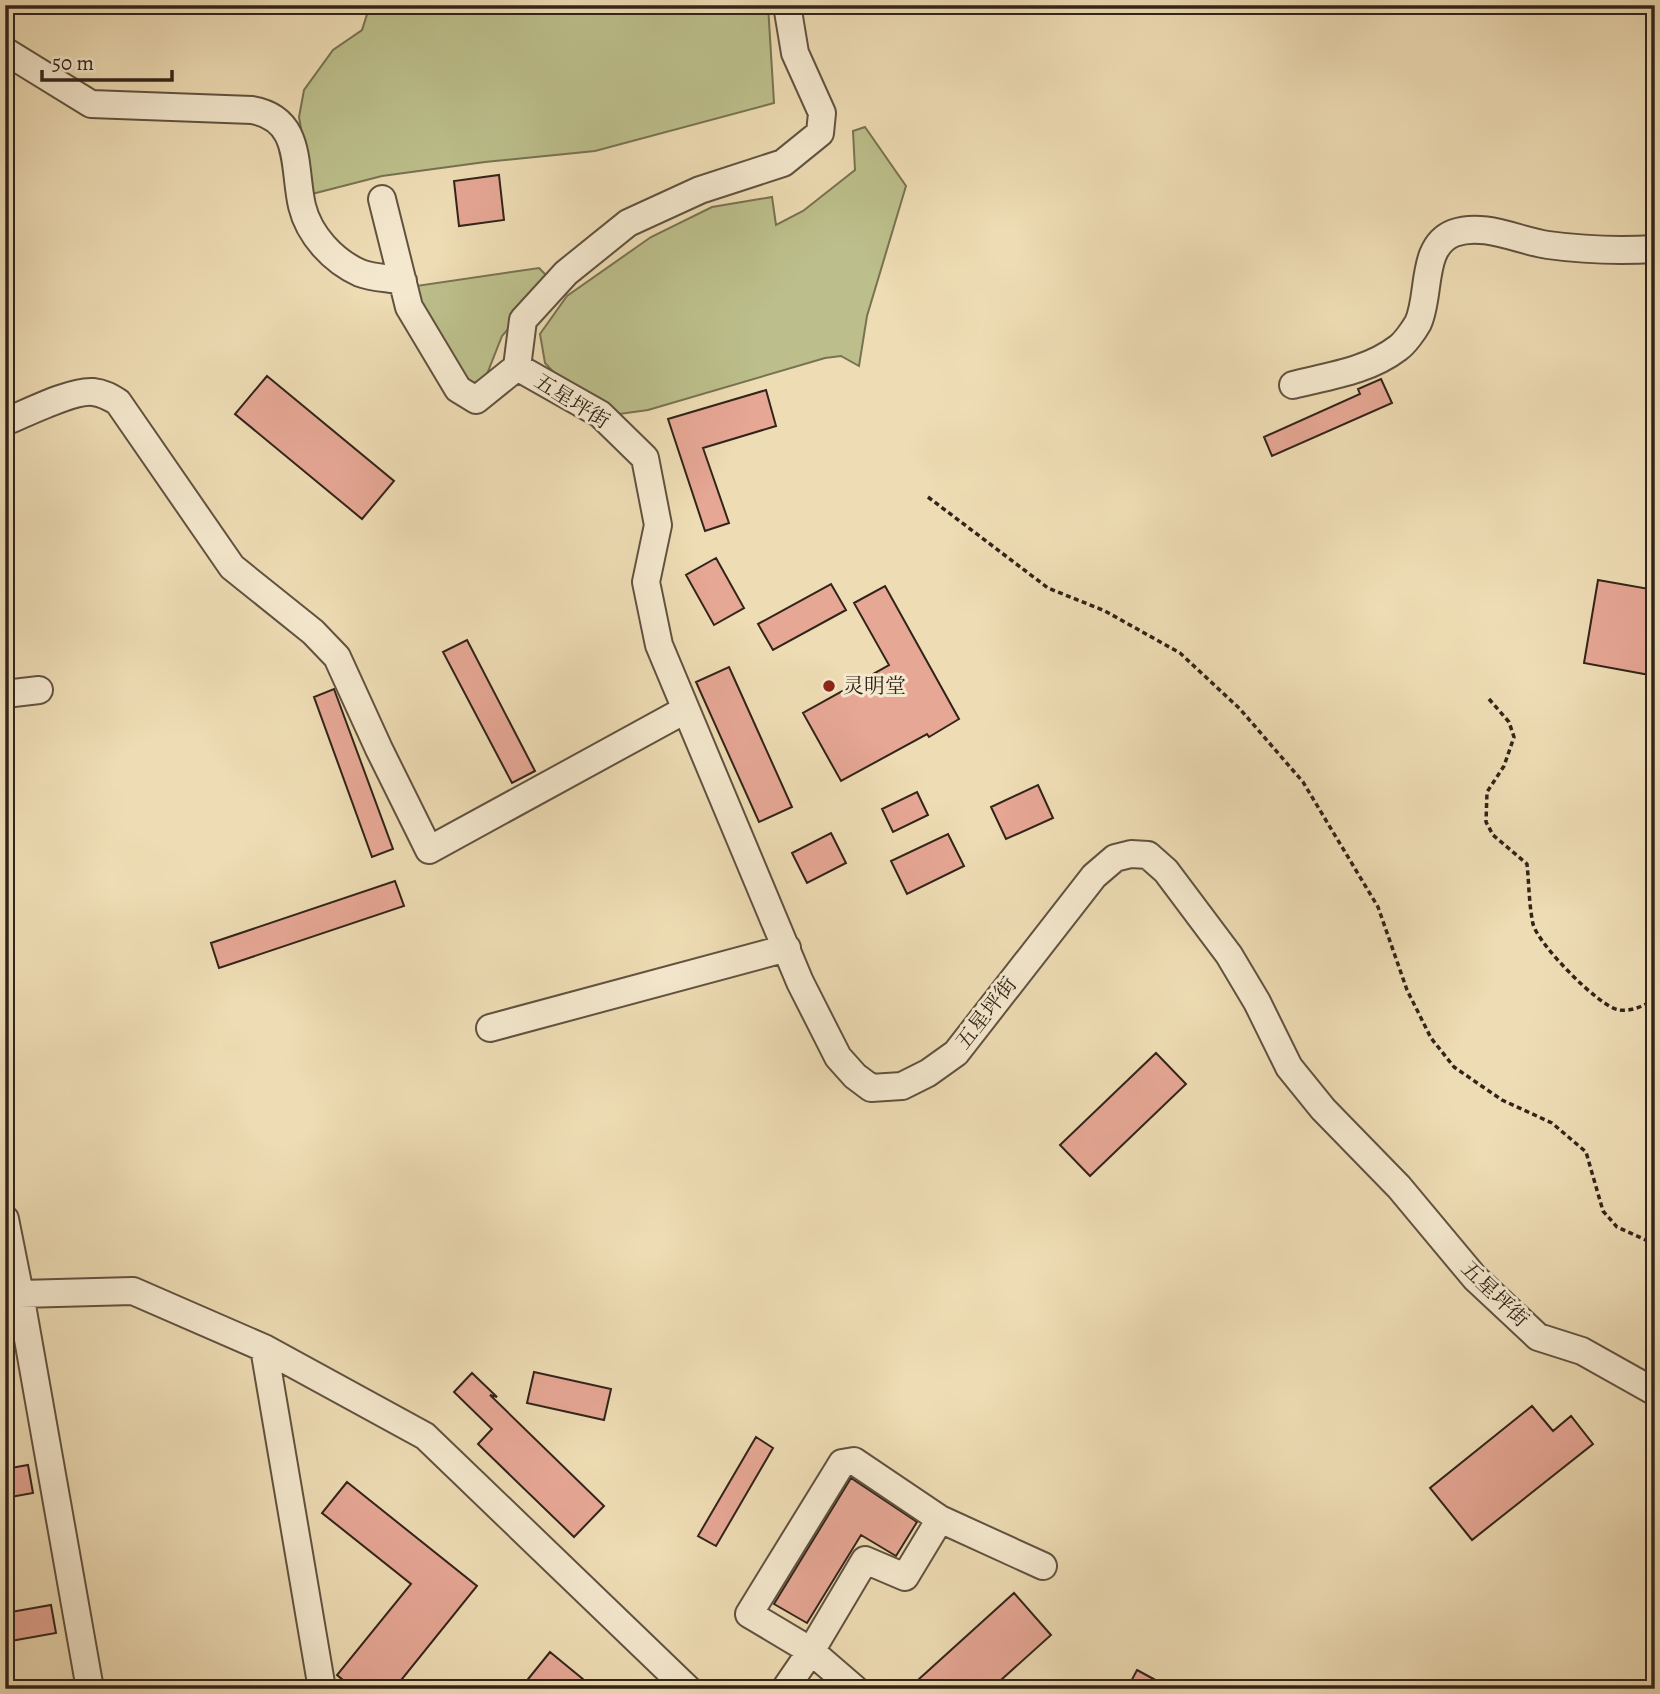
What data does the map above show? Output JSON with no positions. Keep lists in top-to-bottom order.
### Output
{
  "streets": {
    "street": ["五星坪街"]
  },
  "places": ["灵明堂"],
  "scale_bar": "50 m"
}
